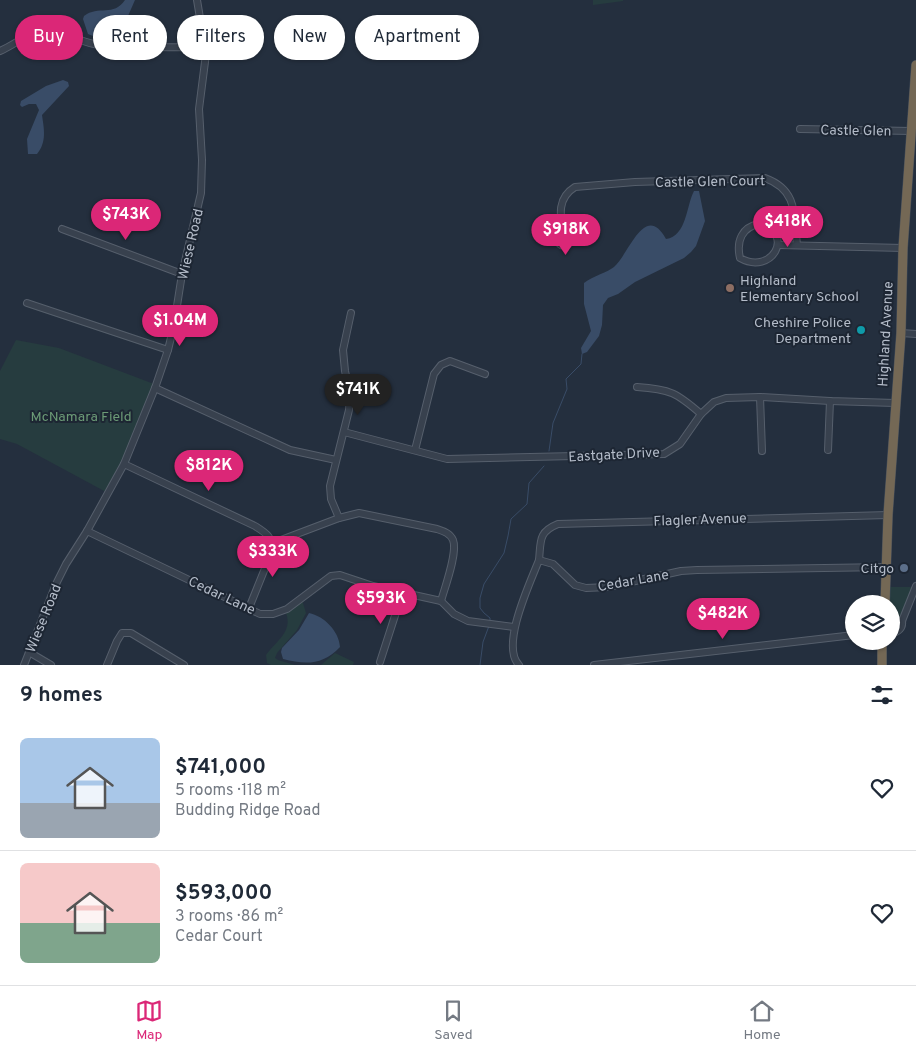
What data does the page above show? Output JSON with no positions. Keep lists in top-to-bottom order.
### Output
{
  "streets": {
    "highway": ["Highland Avenue"],
    "street": [
      "Castle Glen",
      "Castle Glen Court",
      "Wiese Road",
      "Eastgate Drive",
      "Flagler Avenue",
      "Cedar Lane"
    ]
  },
  "crossings": [
    ["Castle Glen", "Highland Avenue"],
    ["Wiese Road", "Cedar Lane"],
    ["Highland Avenue", "Eastgate Drive"],
    ["Highland Avenue", "Flagler Avenue"],
    ["Highland Avenue", "Cedar Lane"],
    ["Flagler Avenue", "Cedar Lane"]
  ],
  "parks": ["McNamara Field"],
  "places": ["Highland Elementary School", "Cheshire Police Department", "Citgo"],
  "page": {
    "chip": [
      "Buy",
      "Rent",
      "Filters",
      "New",
      "Apartment"
    ],
    "price": [
      "$743K",
      "$418K",
      "$918K",
      "$1.04M",
      "$741K",
      "$812K",
      "$333K",
      "$593K",
      "$482K"
    ],
    "heading": "9 homes",
    "list": [
      {
        "name": "$741,000",
        "note": "5 rooms · 118 m² · Budding Ridge Road"
      },
      {
        "name": "$593,000",
        "note": "3 rooms · 86 m² · Cedar Court"
      }
    ],
    "tabs": ["Map", "Saved", "Home"]
  }
}
